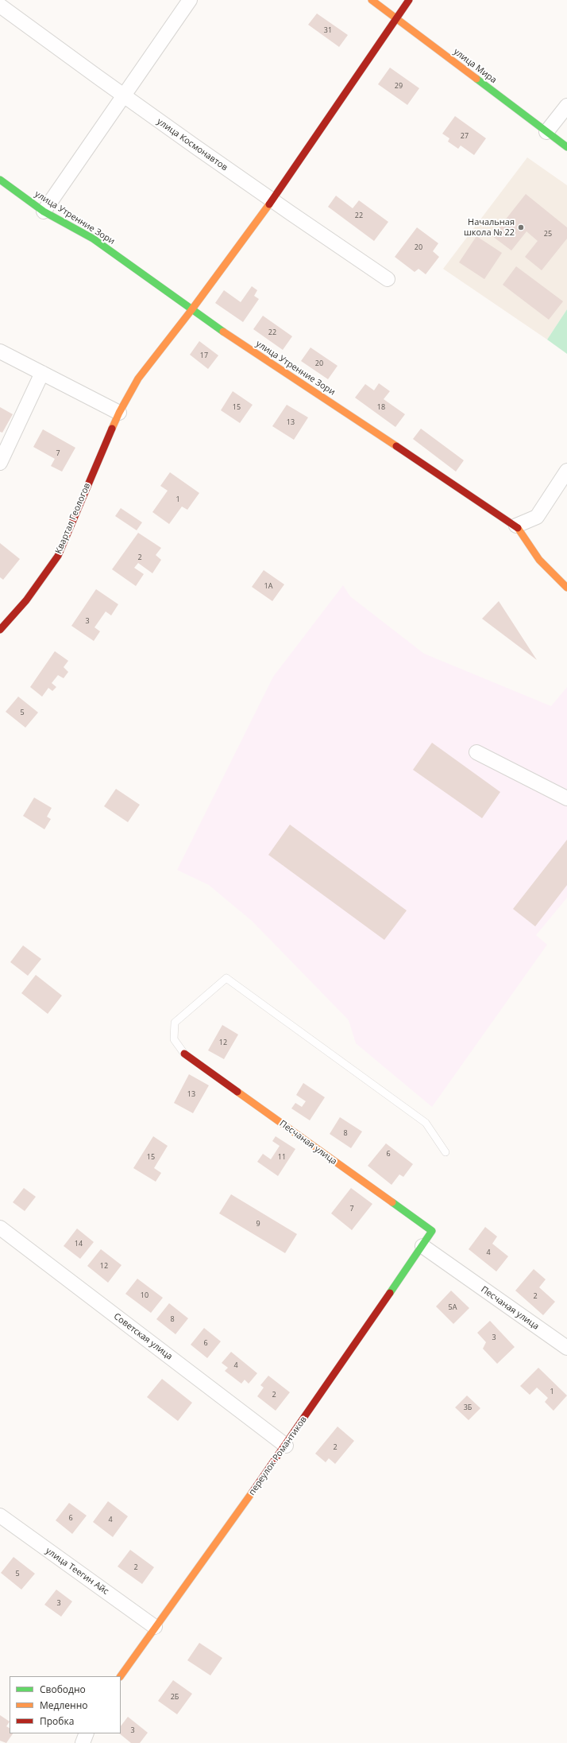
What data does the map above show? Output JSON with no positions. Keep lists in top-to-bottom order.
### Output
{
  "streets": {
    "street": [
      "улица Мира",
      "улица Космонавтов",
      "улица Утренние Зори",
      "Квартал Геологов",
      "Песчаная улица",
      "Советская улица",
      "переулок Романтиков",
      "улица Теегин Айс"
    ]
  },
  "crossings": [
    ["улица Мира", "Квартал Геологов"],
    ["улица Космонавтов", "Квартал Геологов"],
    ["улица Утренние Зори", "Квартал Геологов"],
    ["Песчаная улица", "переулок Романтиков"],
    ["Советская улица", "переулок Романтиков"],
    ["переулок Романтиков", "улица Теегин Айс"]
  ],
  "places": ["Начальная школа № 22"],
  "house_numbers": [
    "31",
    "29",
    "27",
    "22",
    "25",
    "20",
    "22",
    "17",
    "20",
    "15",
    "18",
    "13",
    "7",
    "1",
    "2",
    "1А",
    "3",
    "5",
    "12",
    "13",
    "8",
    "6",
    "15",
    "11",
    "7",
    "9",
    "14",
    "4",
    "12",
    "10",
    "2",
    "5А",
    "8",
    "3",
    "6",
    "4",
    "1",
    "2",
    "3Б",
    "2",
    "6",
    "4",
    "2",
    "5",
    "3",
    "2Б",
    "3"
  ],
  "legend": ["Свободно", "Медленно", "Пробка"]
}
